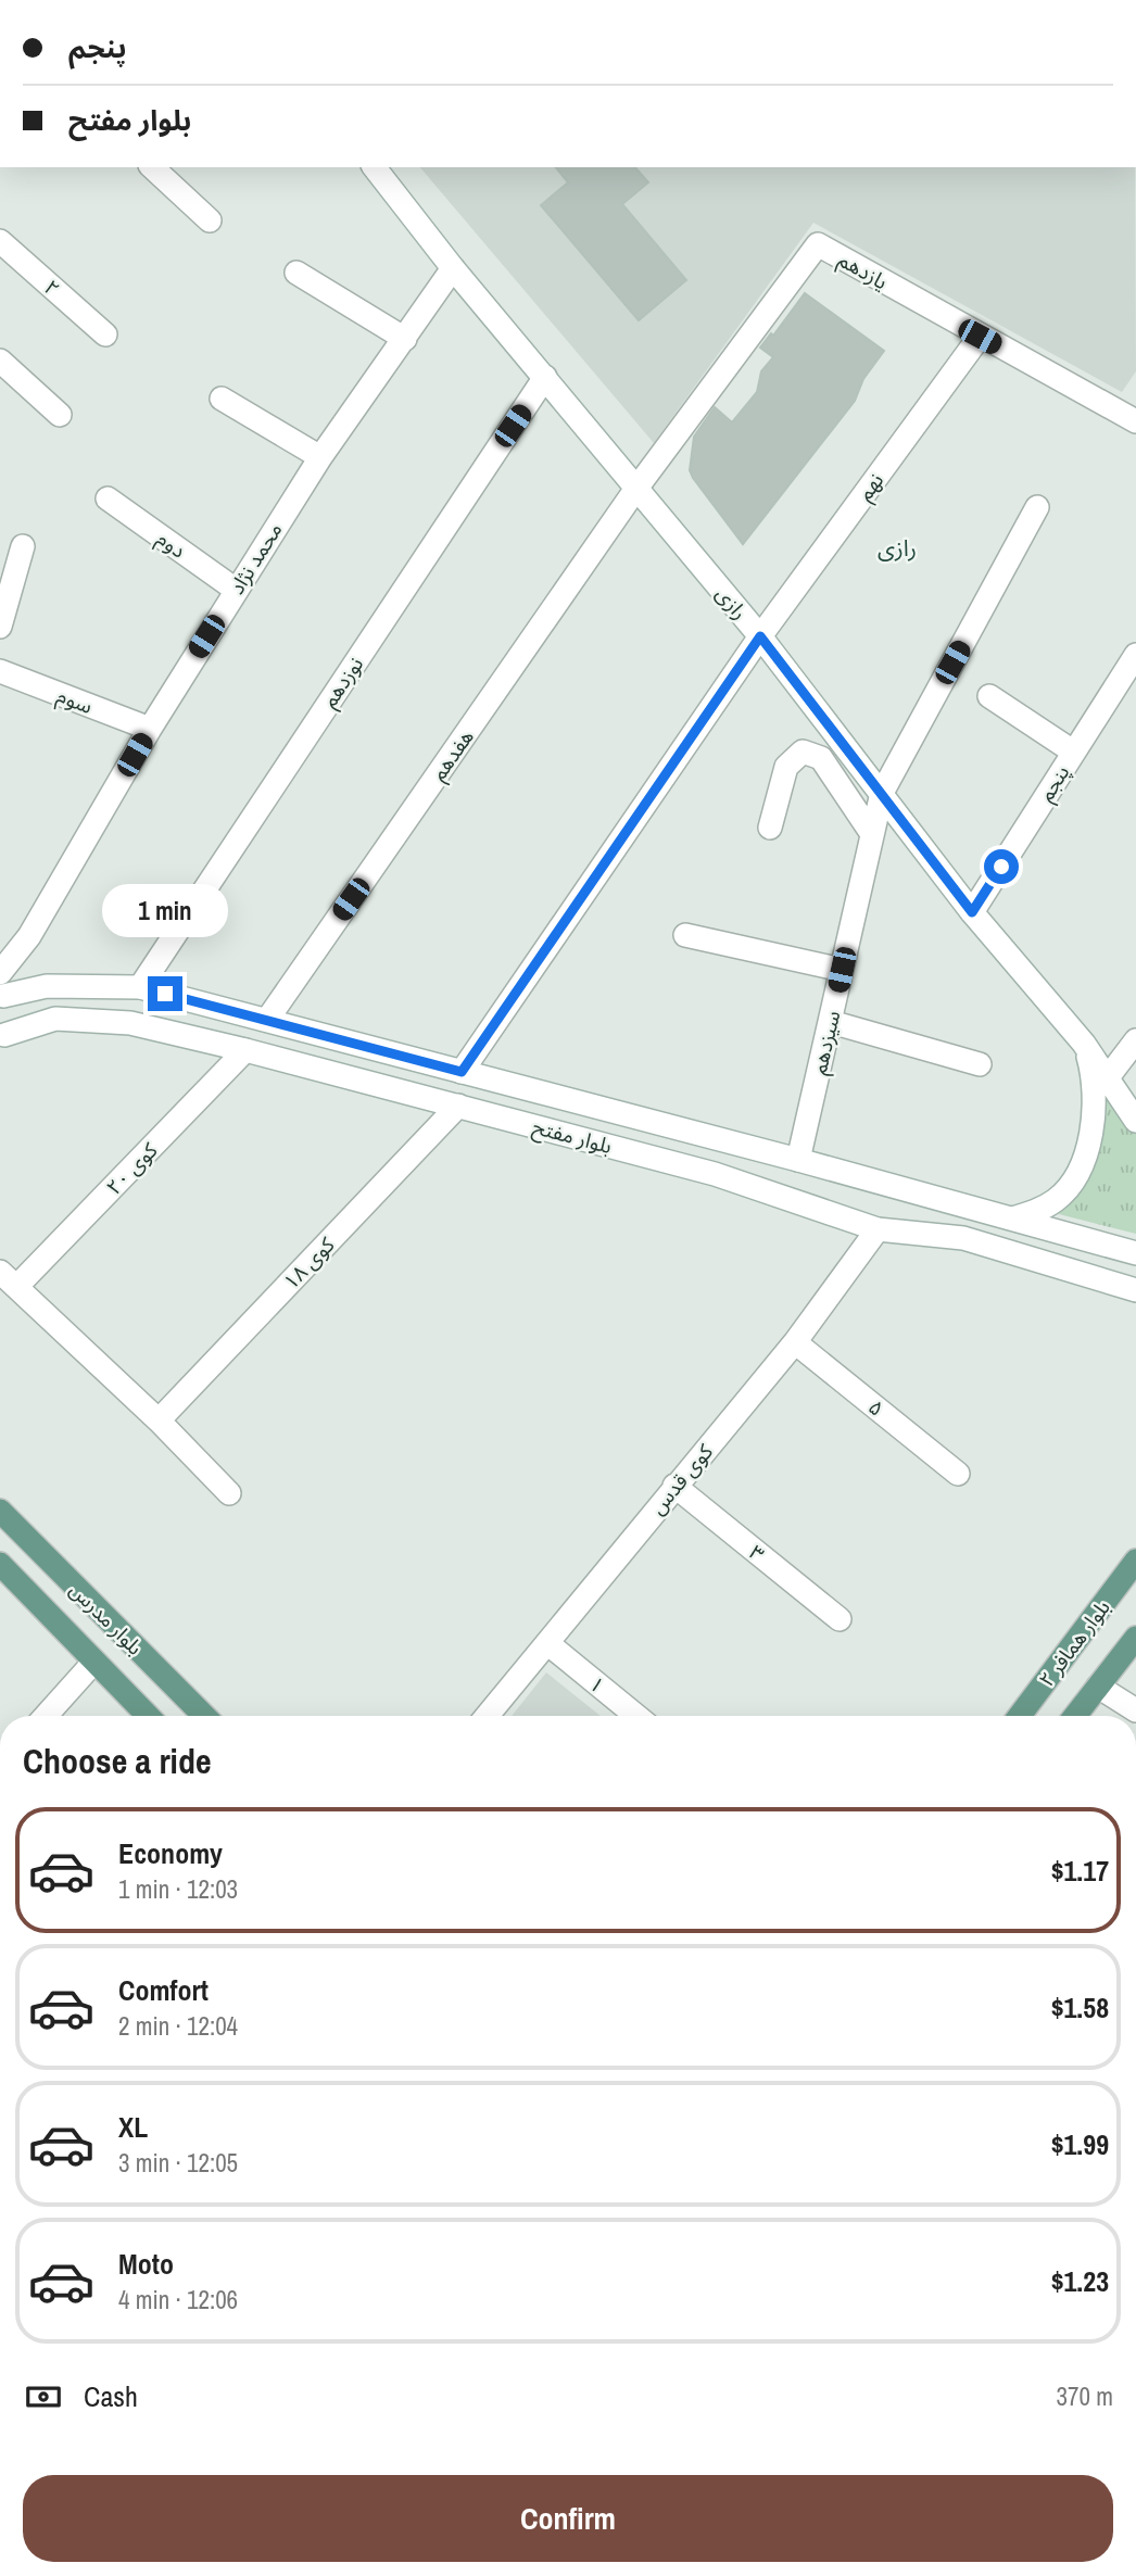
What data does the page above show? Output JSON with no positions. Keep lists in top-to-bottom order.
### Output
{
  "streets": {
    "main road": ["بلوار مدرس", "بلوار همافر ۲"],
    "street": [
      "یازدهم",
      "۲",
      "نهم",
      "دوم",
      "محمد نژاد",
      "رازی",
      "نوزدهم",
      "سوم",
      "هفدهم",
      "پنجم",
      "سیزدهم",
      "بلوار مفتح",
      "کوی ۲۰",
      "کوی ۱۸",
      "۵",
      "کوی قدس",
      "۳",
      "۱"
    ]
  },
  "crossings": [
    ["یازدهم", "نهم"],
    ["یازدهم", "رازی"],
    ["یازدهم", "هفدهم"],
    ["نهم", "رازی"],
    ["نهم", "بلوار مفتح"],
    ["دوم", "محمد نژاد"],
    ["محمد نژاد", "رازی"],
    ["محمد نژاد", "سوم"],
    ["محمد نژاد", "بلوار مفتح"],
    ["رازی", "نوزدهم"],
    ["رازی", "هفدهم"],
    ["رازی", "پنجم"],
    ["رازی", "سیزدهم"],
    ["نوزدهم", "بلوار مفتح"],
    ["هفدهم", "بلوار مفتح"],
    ["سیزدهم", "بلوار مفتح"],
    ["بلوار مفتح", "کوی ۲۰"],
    ["بلوار مفتح", "کوی ۱۸"],
    ["بلوار مفتح", "کوی قدس"],
    ["۵", "کوی قدس"],
    ["کوی قدس", "۳"],
    ["کوی قدس", "۱"]
  ],
  "districts": ["رازی"],
  "page": {
    "banner": ["پنجم", "بلوار مفتح"],
    "bubble": "1 min",
    "heading": "Choose a ride",
    "list": [
      {
        "name": "Economy",
        "note": "1 min · 12:03",
        "value": "$1.17"
      },
      {
        "name": "Comfort",
        "note": "2 min · 12:04",
        "value": "$1.58"
      },
      {
        "name": "XL",
        "note": "3 min · 12:05",
        "value": "$1.99"
      },
      {
        "name": "Moto",
        "note": "4 min · 12:06",
        "value": "$1.23"
      }
    ],
    "pay": ["Cash", "370 m"],
    "buttons": "Confirm"
  }
}
